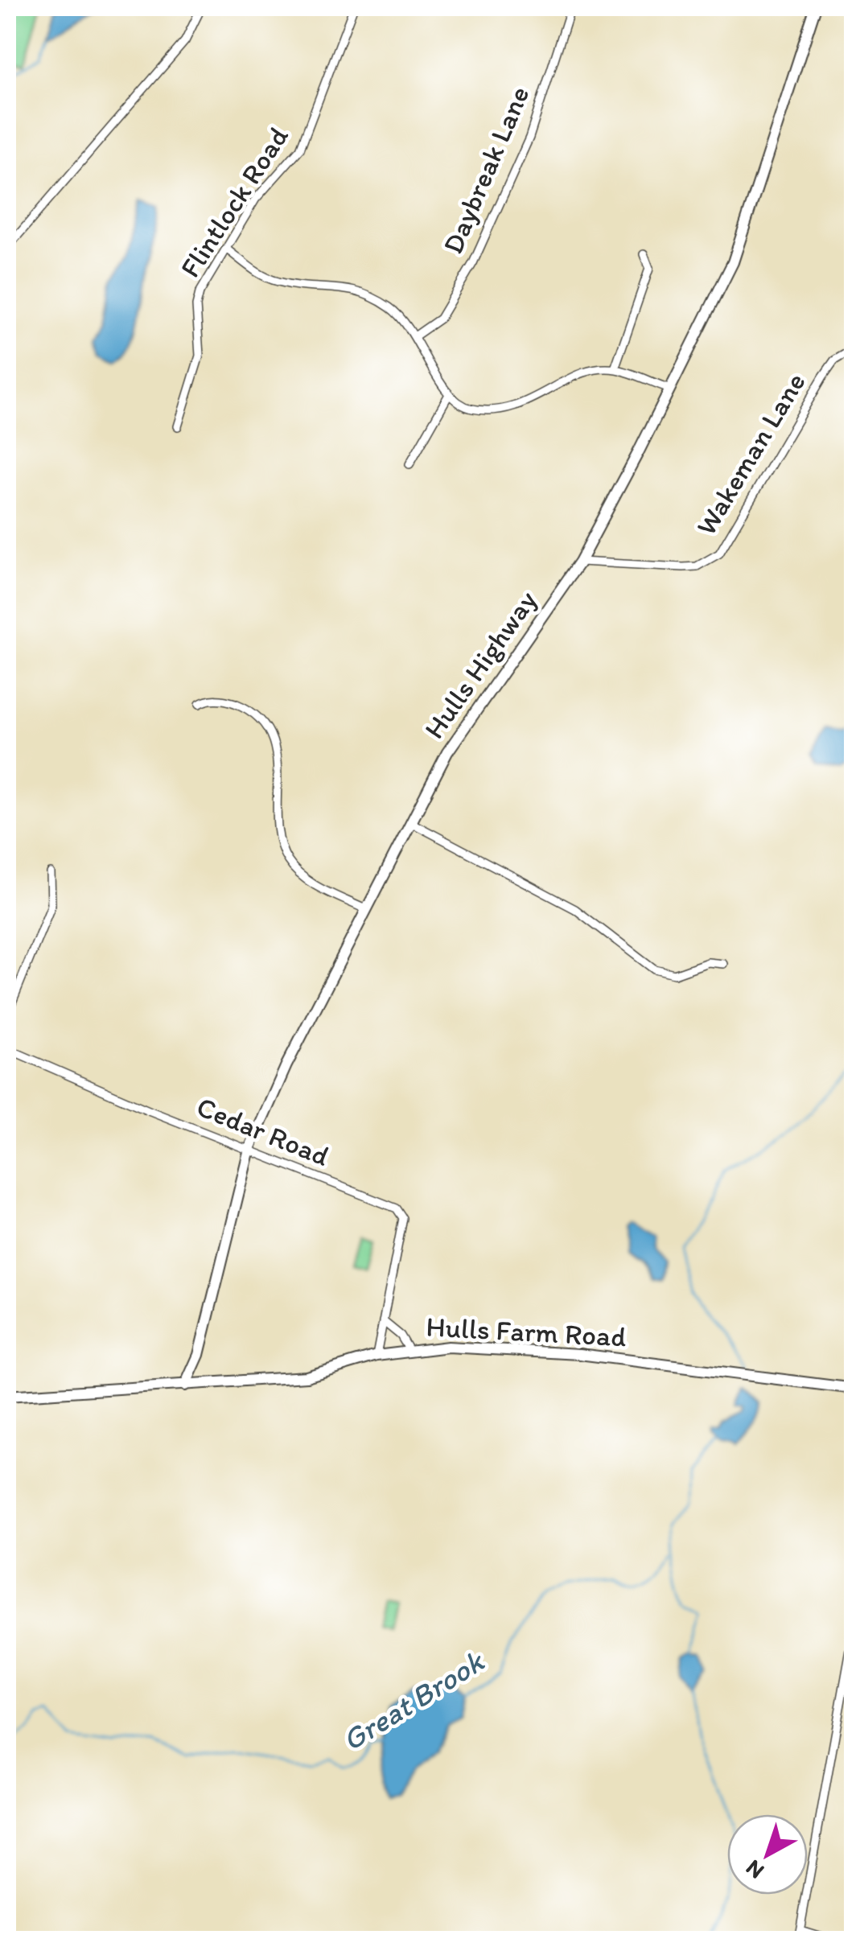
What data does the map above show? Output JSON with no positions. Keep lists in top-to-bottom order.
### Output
{
  "streets": {
    "street": [
      "Daybreak Lane",
      "Flintlock Road",
      "Wakeman Lane",
      "Hulls Highway",
      "Cedar Road",
      "Hulls Farm Road"
    ]
  },
  "crossings": [
    ["Wakeman Lane", "Hulls Highway"],
    ["Hulls Highway", "Cedar Road"],
    ["Hulls Highway", "Hulls Farm Road"],
    ["Cedar Road", "Hulls Farm Road"]
  ],
  "water": ["Great Brook"],
  "north": "bottom left"
}
